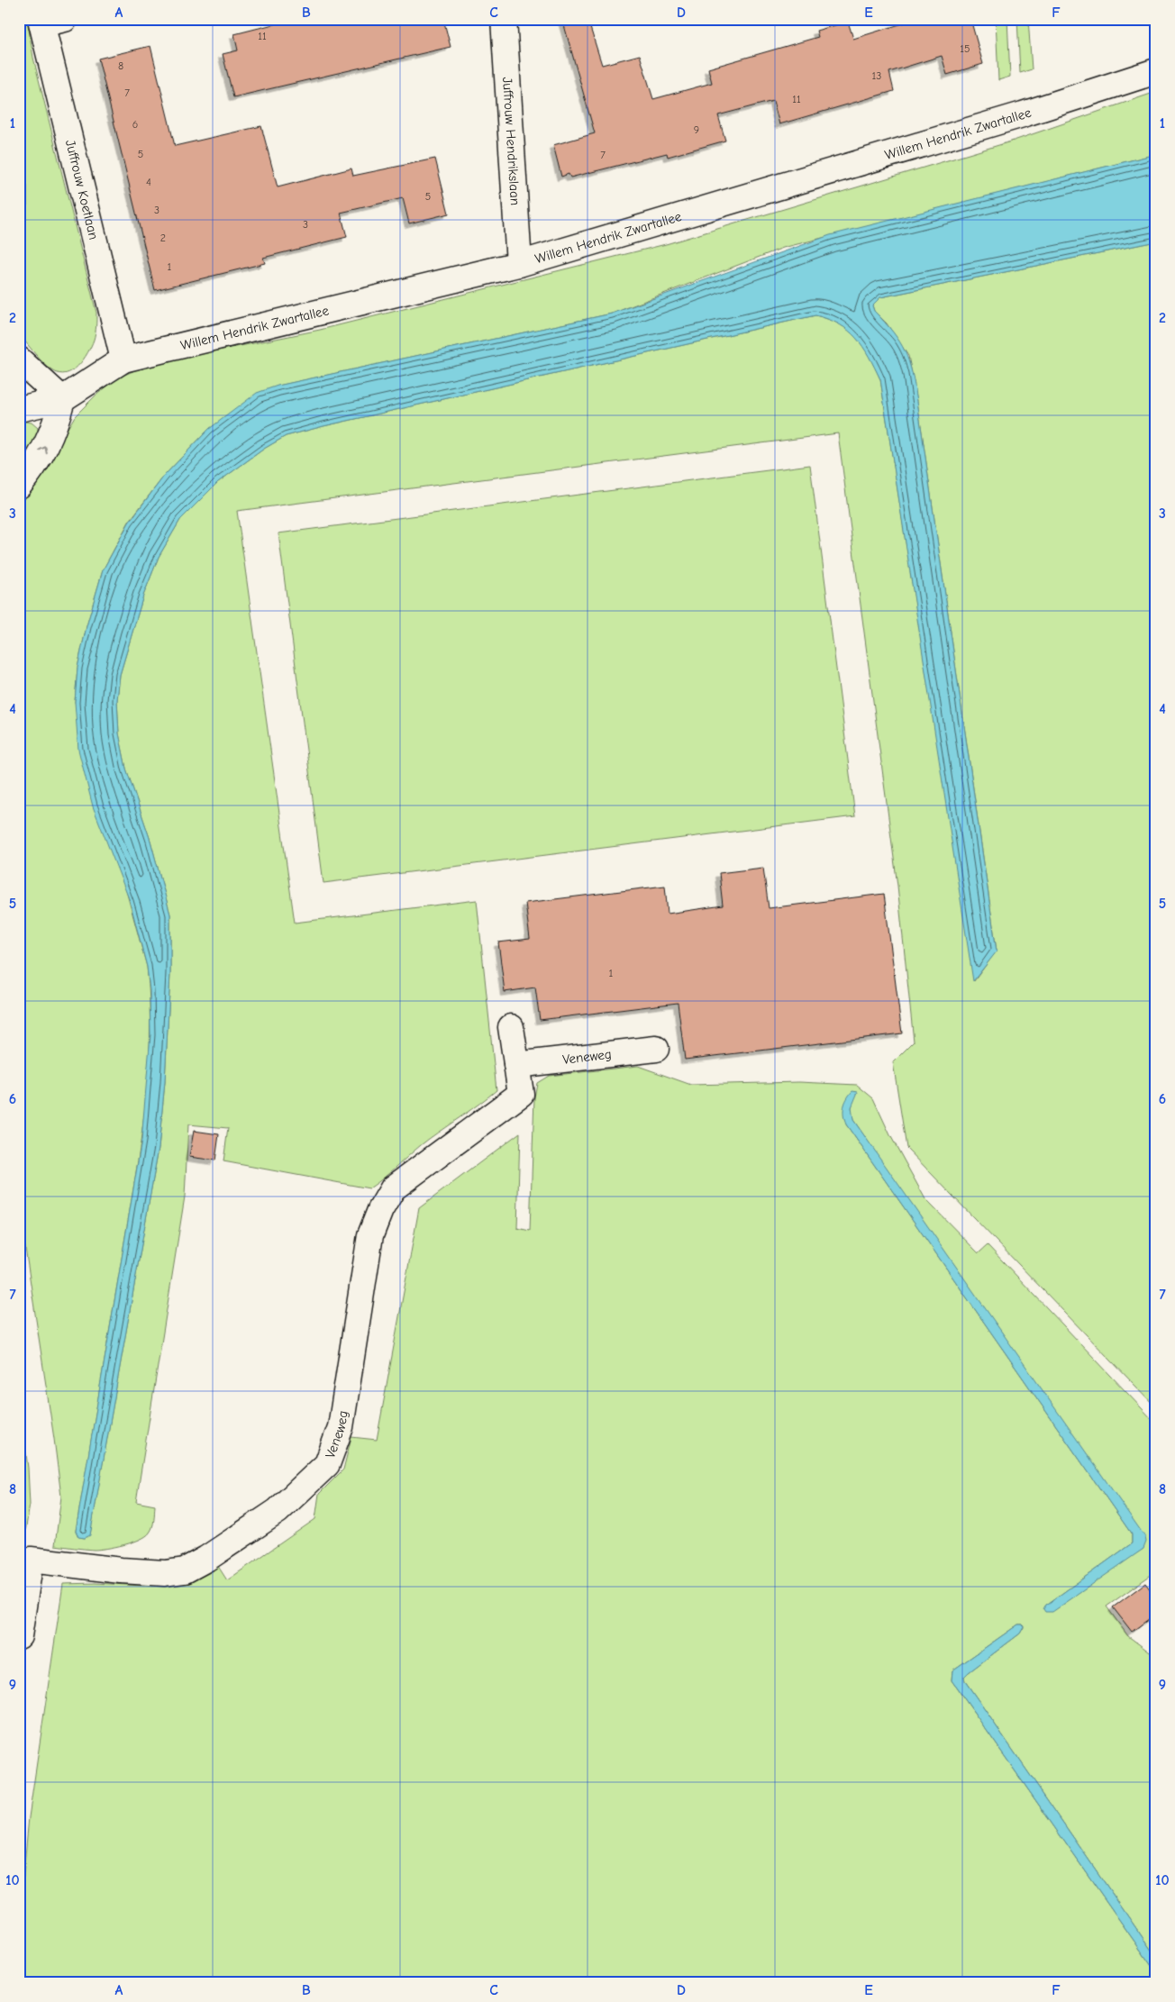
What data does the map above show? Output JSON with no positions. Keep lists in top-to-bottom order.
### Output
{
  "streets": {
    "street": [
      "Willem Hendrik Zwartallee",
      "Juffrouw Hendrikslaan",
      "Juffrouw Koetlaan",
      "Veneweg"
    ]
  },
  "crossings": [
    ["Willem Hendrik Zwartallee", "Juffrouw Hendrikslaan"],
    ["Willem Hendrik Zwartallee", "Juffrouw Koetlaan"]
  ],
  "house_numbers": [
    "11",
    "15",
    "8",
    "13",
    "7",
    "11",
    "6",
    "9",
    "5",
    "7",
    "4",
    "5",
    "3",
    "3",
    "2",
    "1",
    "1"
  ],
  "grid": {
    "columns": [
      "A",
      "B",
      "C",
      "D",
      "E",
      "F"
    ],
    "rows": [
      "1",
      "2",
      "3",
      "4",
      "5",
      "6",
      "7",
      "8",
      "9",
      "10"
    ]
  }
}
